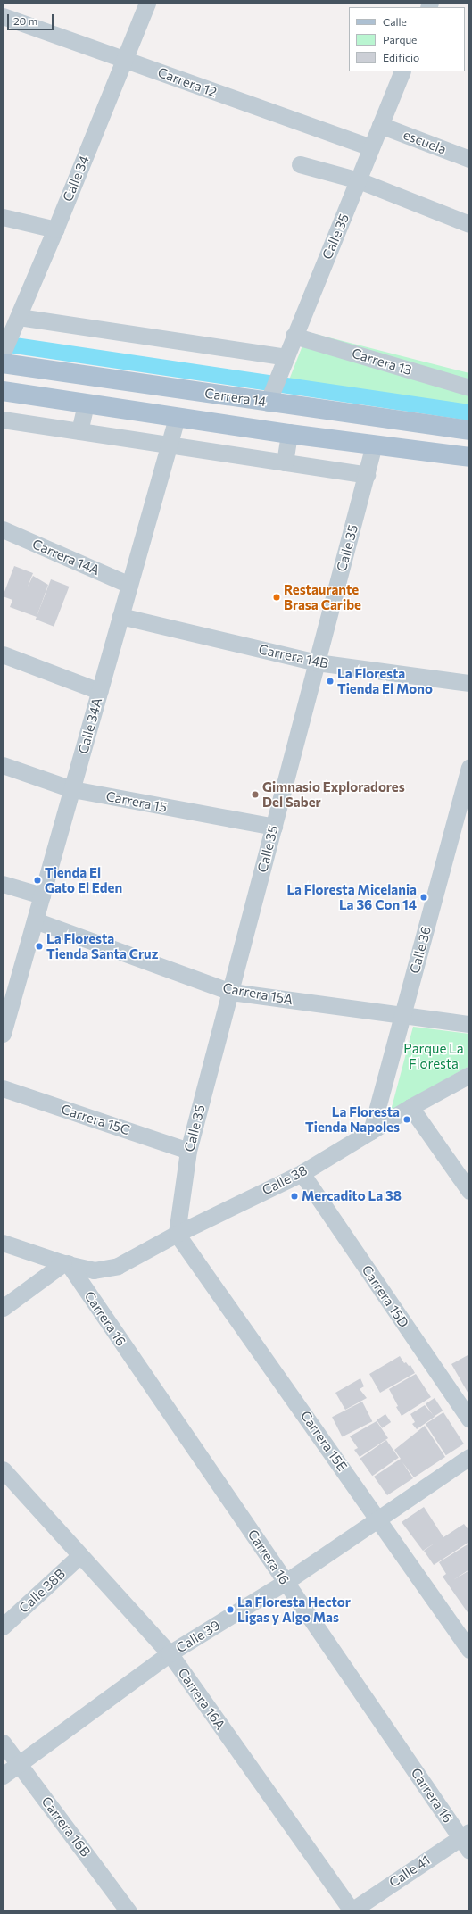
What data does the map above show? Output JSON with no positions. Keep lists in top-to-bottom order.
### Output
{
  "streets": {
    "main road": ["Carrera 14"],
    "street": [
      "Carrera 12",
      "escuela",
      "Calle 34",
      "Calle 35",
      "Carrera 13",
      "Carrera 14A",
      "Carrera 14B",
      "Calle 34A",
      "Carrera 15",
      "Calle 36",
      "Carrera 15A",
      "Carrera 15C",
      "Calle 38",
      "Carrera 15D",
      "Carrera 16",
      "Carrera 15E",
      "Calle 38B",
      "Calle 39",
      "Carrera 16A",
      "Carrera 16B",
      "Calle 41"
    ]
  },
  "crossings": [
    ["Carrera 12", "Calle 34"],
    ["Carrera 12", "Calle 35"],
    ["escuela", "Calle 35"],
    ["Calle 34", "Carrera 14"],
    ["Calle 35", "Carrera 13"],
    ["Calle 35", "Carrera 14"],
    ["Calle 35", "Carrera 14B"],
    ["Calle 35", "Carrera 15"],
    ["Calle 35", "Carrera 15A"],
    ["Calle 35", "Carrera 15C"],
    ["Calle 35", "Calle 38"],
    ["Calle 35", "Carrera 15E"],
    ["Carrera 14A", "Calle 34A"],
    ["Carrera 14B", "Calle 34A"],
    ["Calle 34A", "Carrera 15"],
    ["Calle 34A", "Carrera 15A"],
    ["Calle 36", "Carrera 15A"],
    ["Calle 36", "Calle 38"],
    ["Calle 38", "Carrera 15D"],
    ["Calle 38", "Carrera 16"],
    ["Calle 38", "Carrera 15E"],
    ["Carrera 16", "Calle 39"],
    ["Carrera 16", "Calle 41"],
    ["Carrera 15E", "Calle 39"],
    ["Calle 38B", "Carrera 16A"],
    ["Calle 39", "Carrera 16A"],
    ["Calle 39", "Carrera 16B"],
    ["Carrera 16A", "Calle 41"]
  ],
  "parks": ["Parque La Floresta"],
  "places": [
    "Restaurante Brasa Caribe",
    "La Floresta Tienda El Mono",
    "Gimnasio Exploradores Del Saber",
    "Tienda El Gato El Eden",
    "La Floresta Micelania La 36 Con 14",
    "La Floresta Tienda Santa Cruz",
    "La Floresta Tienda Napoles",
    "Mercadito La 38",
    "La Floresta Hector Ligas y Algo Mas"
  ],
  "legend": ["Calle", "Parque", "Edificio"],
  "scale_bar": "20 m"
}
